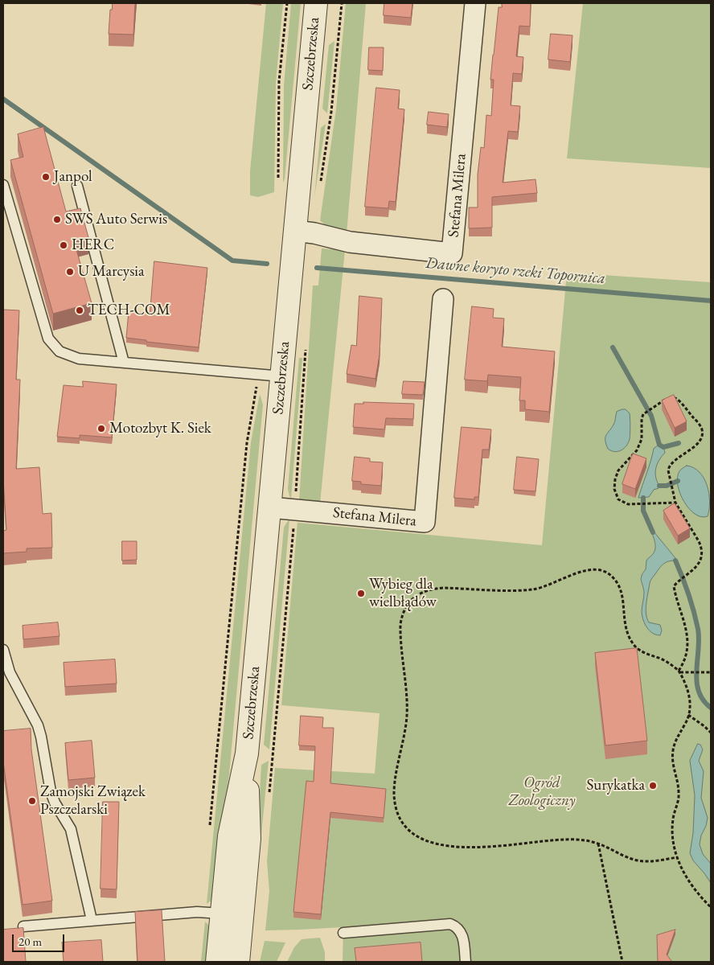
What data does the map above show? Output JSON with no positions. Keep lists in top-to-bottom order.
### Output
{
  "streets": {
    "street": ["Szczebrzeska", "Stefana Milera"]
  },
  "crossings": [
    ["Szczebrzeska", "Stefana Milera"]
  ],
  "water": ["Dawne koryto rzeki Topornica"],
  "parks": ["Ogród Zoologiczny"],
  "places": [
    "Janpol",
    "SWS Auto Serwis",
    "HERC",
    "U Marcysia",
    "TECH-COM",
    "Motozbyt K. Siek",
    "Wybieg dla wielbłądów",
    "Surykatka",
    "Zamojski Związek Pszczelarski"
  ],
  "scale_bar": "20 m"
}
